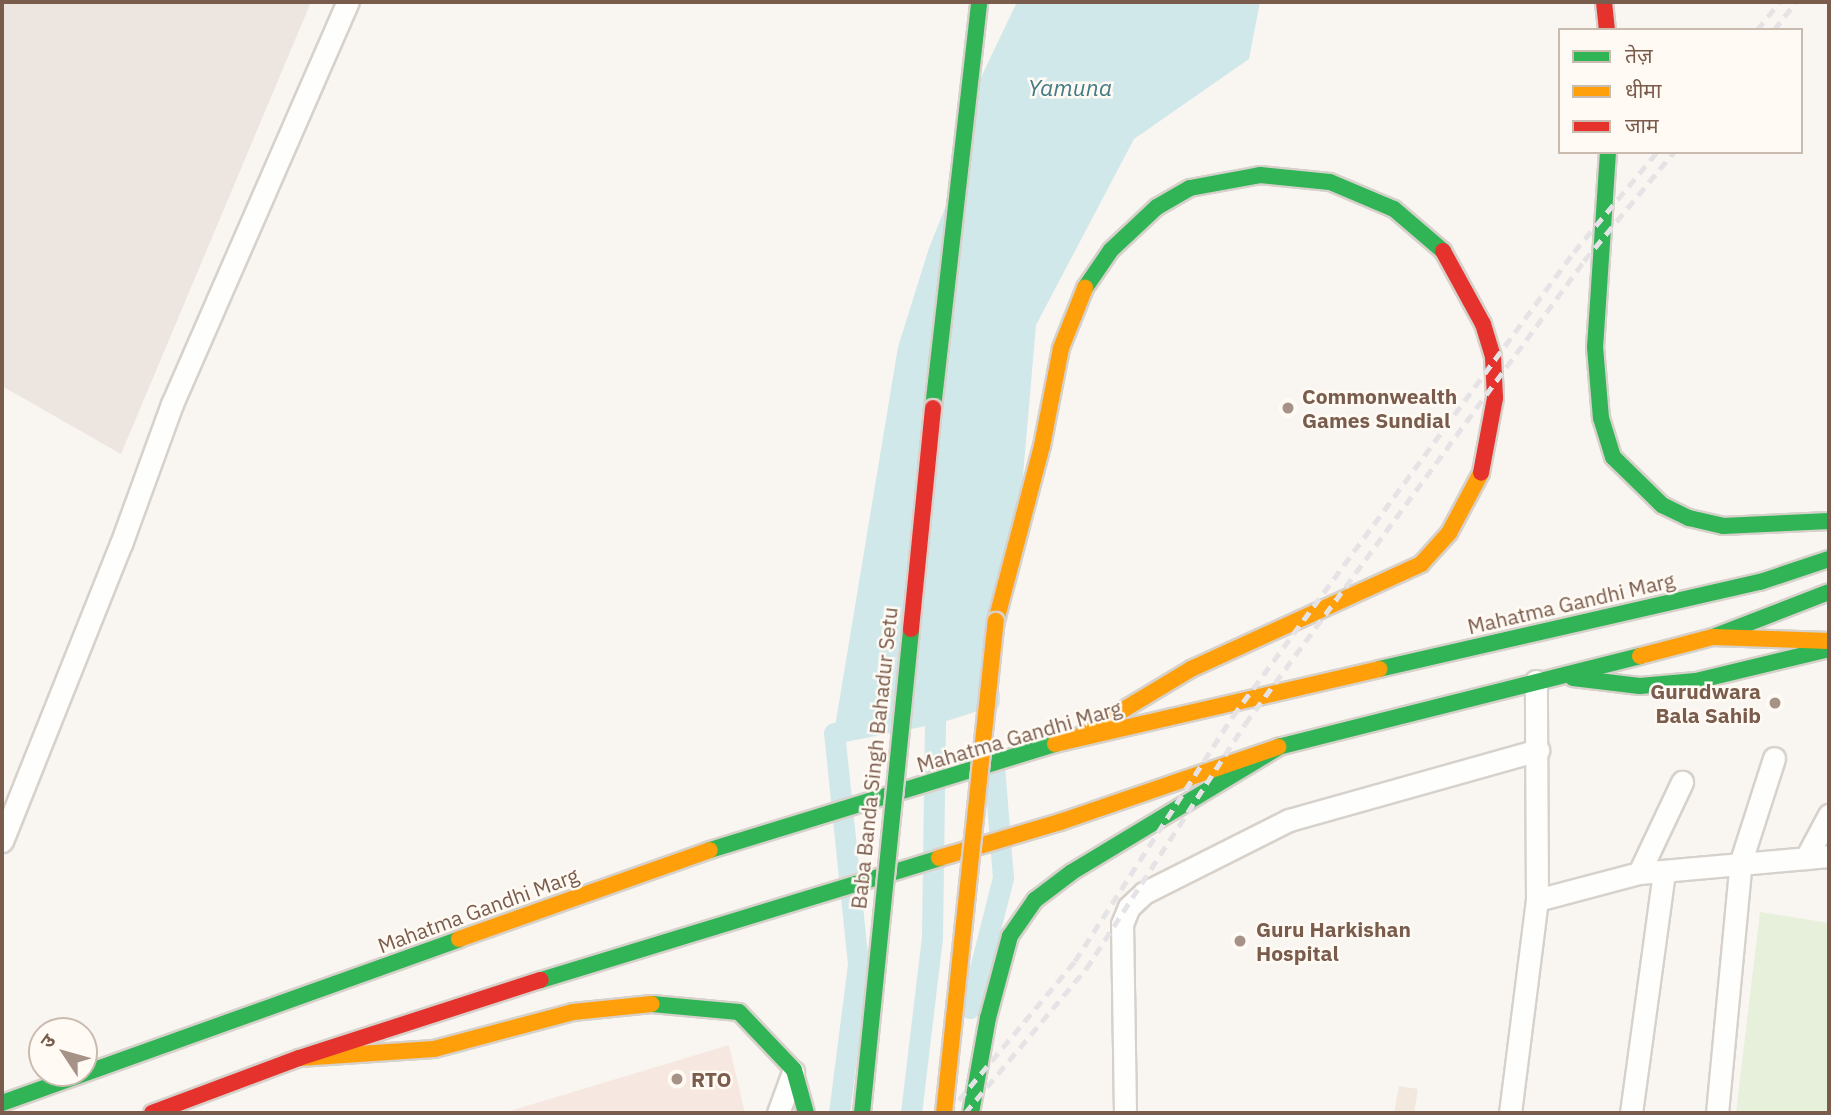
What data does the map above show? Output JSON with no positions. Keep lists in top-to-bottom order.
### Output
{
  "streets": {
    "main road": ["Mahatma Gandhi Marg", "Baba Banda Singh Bahadur Setu"]
  },
  "water": ["Yamuna"],
  "places": [
    "Commonwealth Games Sundial",
    "Gurudwara Bala Sahib",
    "Guru Harkishan Hospital",
    "RTO"
  ],
  "legend": ["तेज़", "धीमा", "जाम"],
  "north": "top left"
}
